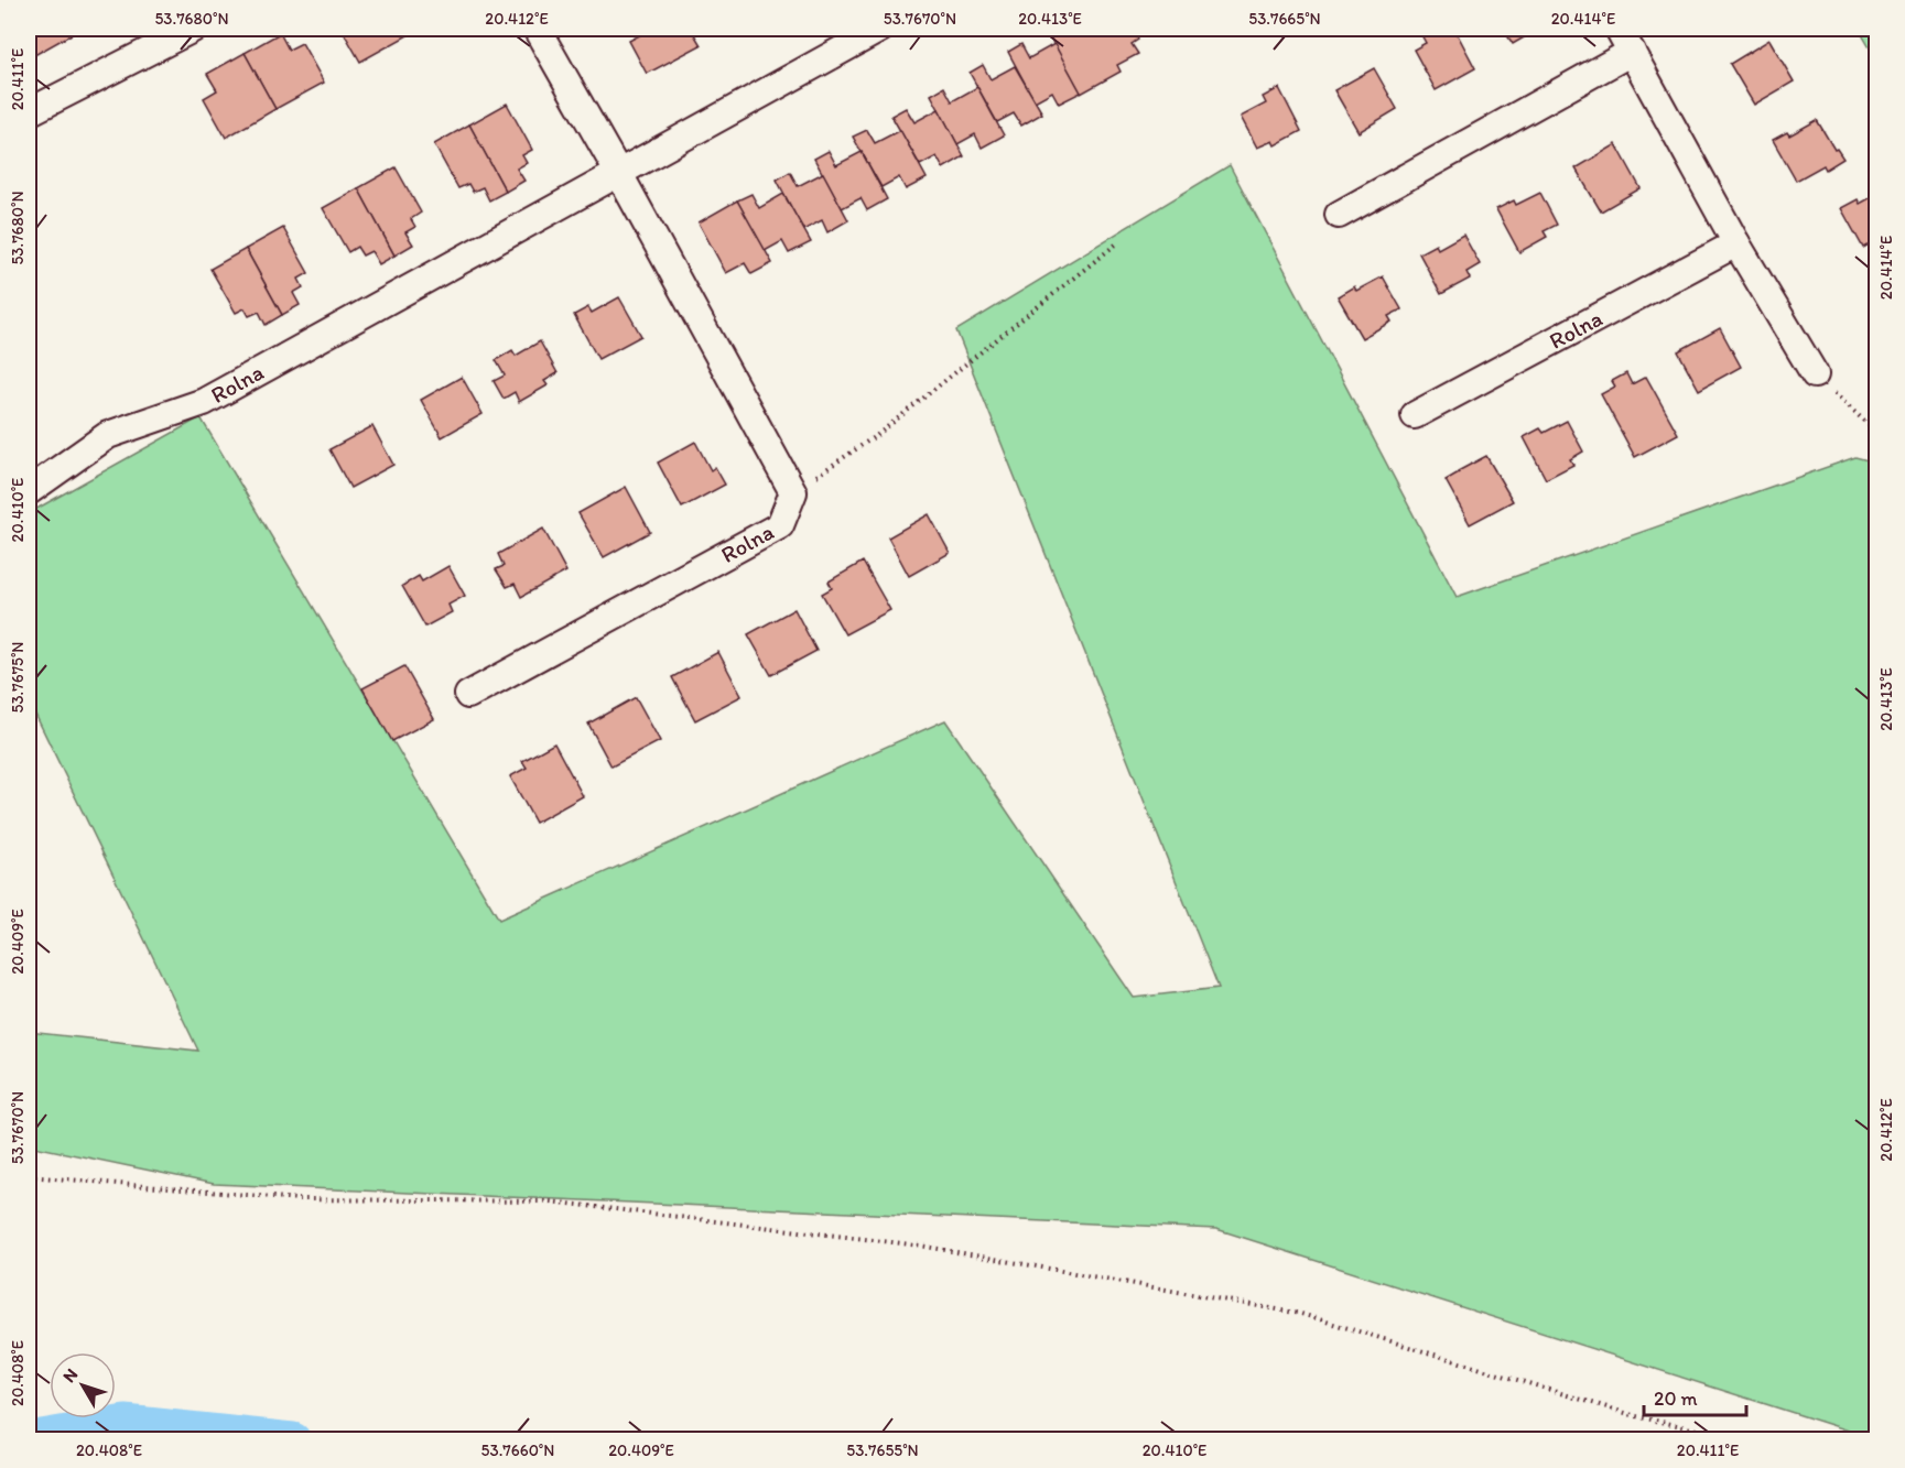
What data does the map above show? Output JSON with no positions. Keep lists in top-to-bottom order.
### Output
{
  "streets": {
    "street": ["Rolna"]
  },
  "scale_bar": "20 m",
  "north": "top left",
  "coordinates": [
    "53.7680°N",
    "20.412°E",
    "53.7670°N",
    "20.413°E",
    "53.7665°N",
    "20.414°E",
    "20.411°E",
    "20.410°E",
    "53.7675°N",
    "20.409°E",
    "20.408°E",
    "53.7660°N",
    "53.7655°N"
  ]
}
